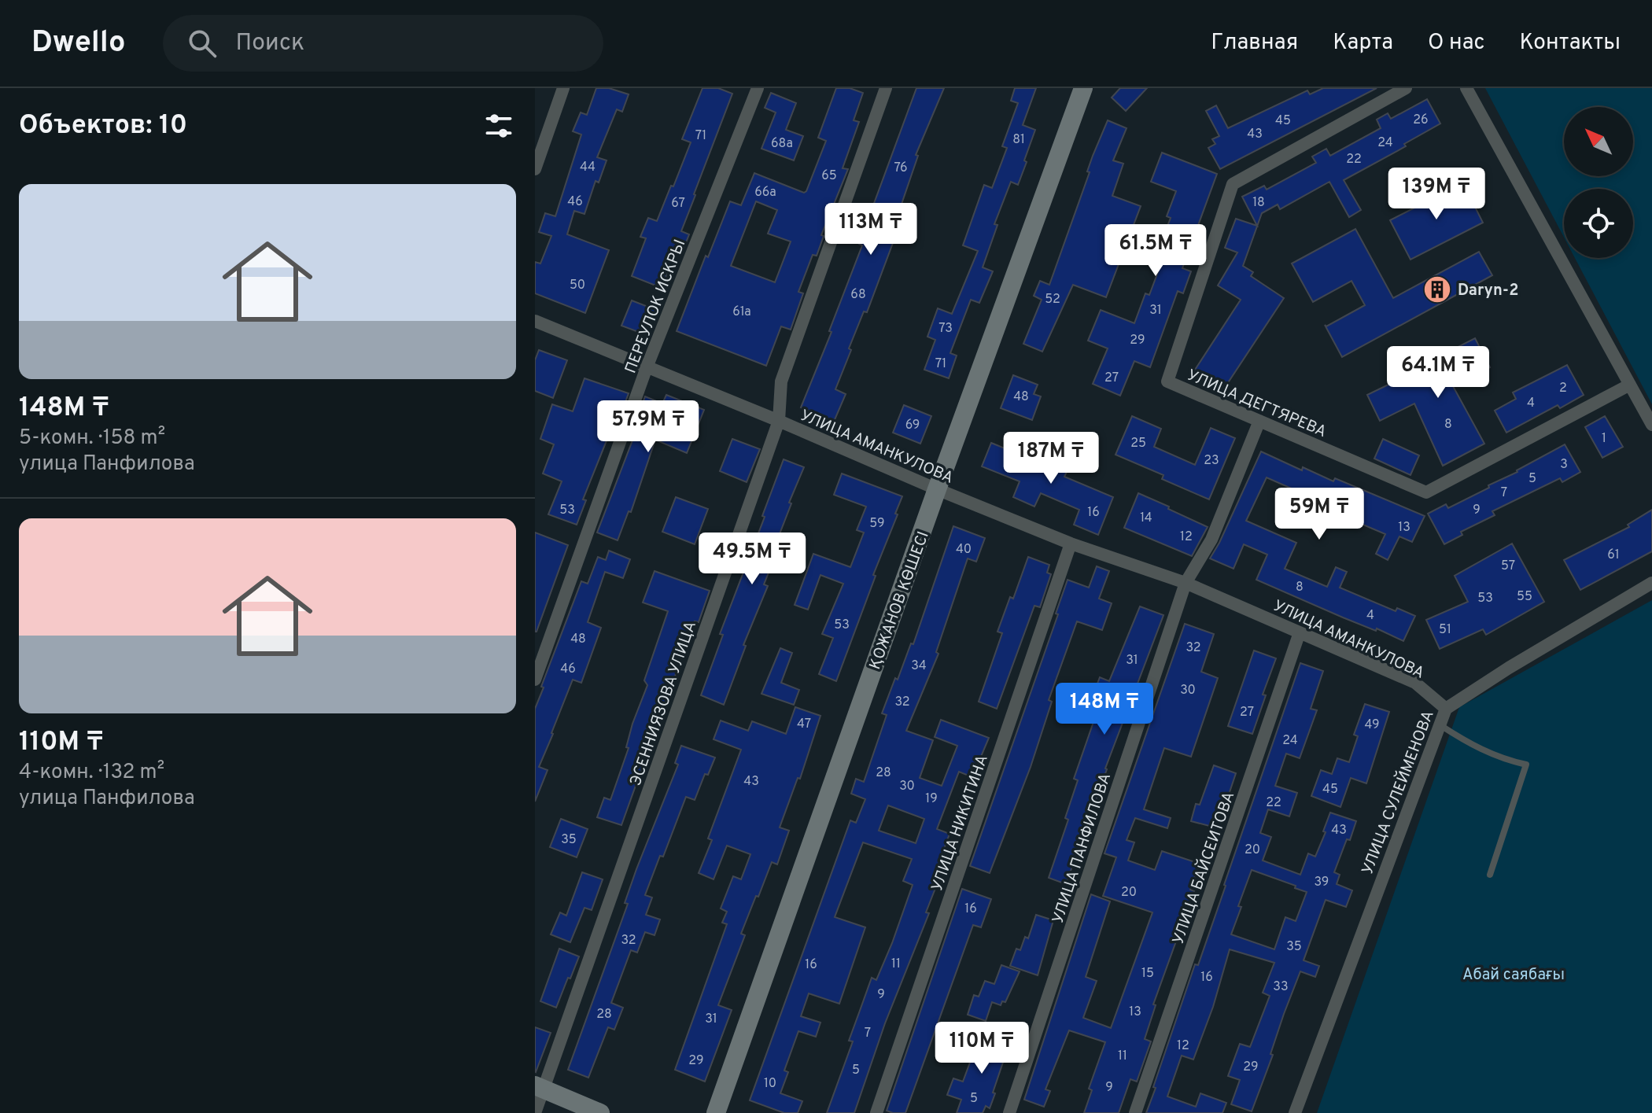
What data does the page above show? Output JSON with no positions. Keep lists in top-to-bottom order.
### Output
{
  "streets": {
    "main road": ["ҚОЖАНОВ КӨШЕСІ"],
    "street": [
      "ПЕРЕУЛОК ИСКРЫ",
      "УЛИЦА ДЕГТЯРЕВА",
      "УЛИЦА АМАНКУЛОВА",
      "ЭСЕННИЯЗОВА УЛИЦА",
      "УЛИЦА СУЛЕЙМЕНОВА",
      "УЛИЦА НИКИТИНА",
      "УЛИЦА ПАНФИЛОВА",
      "УЛИЦА БАЙСЕИТОВА"
    ]
  },
  "crossings": [
    ["ПЕРЕУЛОК ИСКРЫ", "УЛИЦА АМАНКУЛОВА"],
    ["УЛИЦА ДЕГТЯРЕВА", "УЛИЦА ПАНФИЛОВА"],
    ["УЛИЦА АМАНКУЛОВА", "ҚОЖАНОВ КӨШЕСІ"],
    ["УЛИЦА АМАНКУЛОВА", "ЭСЕННИЯЗОВА УЛИЦА"],
    ["УЛИЦА АМАНКУЛОВА", "УЛИЦА СУЛЕЙМЕНОВА"],
    ["УЛИЦА АМАНКУЛОВА", "УЛИЦА НИКИТИНА"],
    ["УЛИЦА АМАНКУЛОВА", "УЛИЦА ПАНФИЛОВА"],
    ["УЛИЦА АМАНКУЛОВА", "УЛИЦА БАЙСЕИТОВА"]
  ],
  "parks": ["Абай саябағы"],
  "places": {
    "building": ["Daryn-2"]
  },
  "house_numbers": [
    "26",
    "45",
    "43",
    "71",
    "81",
    "24",
    "68а",
    "22",
    "44",
    "76",
    "65",
    "66а",
    "46",
    "18",
    "67",
    "50",
    "68",
    "52",
    "31",
    "61а",
    "73",
    "29",
    "71",
    "27",
    "2",
    "48",
    "4",
    "8",
    "69",
    "1",
    "25",
    "23",
    "3",
    "5",
    "7",
    "53",
    "9",
    "16",
    "14",
    "59",
    "13",
    "12",
    "40",
    "61",
    "57",
    "8",
    "55",
    "53",
    "4",
    "53",
    "51",
    "48",
    "32",
    "31",
    "34",
    "46",
    "30",
    "32",
    "27",
    "47",
    "49",
    "24",
    "28",
    "43",
    "30",
    "45",
    "19",
    "22",
    "43",
    "35",
    "20",
    "39",
    "20",
    "16",
    "32",
    "35",
    "11",
    "16",
    "15",
    "16",
    "33",
    "9",
    "13",
    "28",
    "31",
    "7",
    "12",
    "11",
    "29",
    "29",
    "5",
    "10",
    "9",
    "5"
  ],
  "north": "top left",
  "page": {
    "header": "Dwello",
    "search": "Поиск",
    "nav": [
      "Главная",
      "Карта",
      "О нас",
      "Контакты"
    ],
    "heading": "Объектов: 10",
    "list": [
      {
        "name": "148M ₸",
        "note": "5-комн. · 158 m² · улица Панфилова"
      },
      {
        "name": "110M ₸",
        "note": "4-комн. · 132 m² · улица Панфилова"
      }
    ],
    "price": [
      "139M ₸",
      "113M ₸",
      "61.5M ₸",
      "64.1M ₸",
      "57.9M ₸",
      "187M ₸",
      "59M ₸",
      "49.5M ₸",
      "148M ₸",
      "110M ₸"
    ]
  }
}
